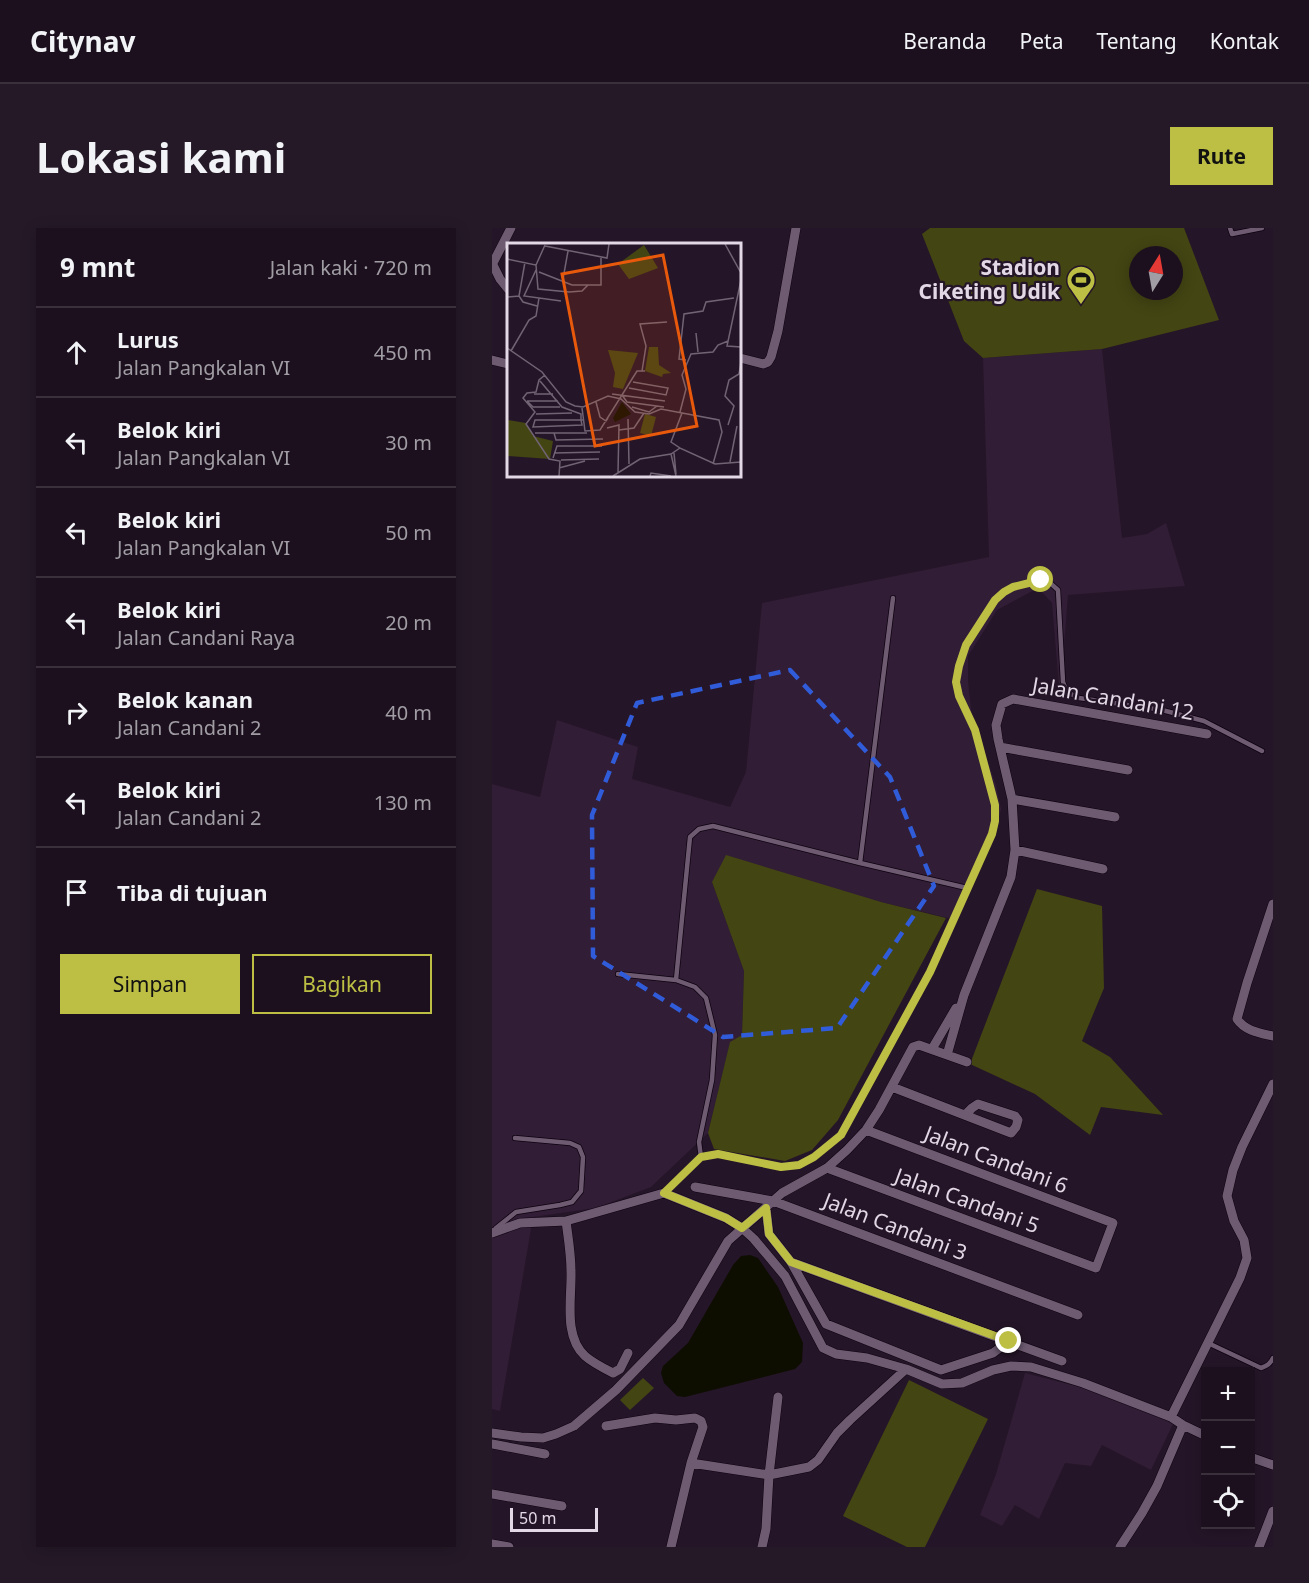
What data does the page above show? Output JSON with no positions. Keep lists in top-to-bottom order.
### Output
{
  "streets": {
    "street": [
      "Jalan Candani 12",
      "Jalan Candani 6",
      "Jalan Candani 5",
      "Jalan Candani 3"
    ]
  },
  "crossings": [
    ["Jalan Candani 6", "Jalan Candani 5"]
  ],
  "places": {
    "sports": ["Stadion Ciketing Udik"]
  },
  "scale_bar": "50 m",
  "north": "top",
  "page": {
    "header": "Citynav",
    "nav": [
      "Beranda",
      "Peta",
      "Tentang",
      "Kontak"
    ],
    "buttons": [
      "Rute",
      ["Simpan", "Bagikan"]
    ],
    "title": "Lokasi kami",
    "heading": ["9 mnt", "Jalan kaki · 720 m"],
    "list": [
      ["Lurus", "Jalan Pangkalan VI", "450 m"],
      ["Belok kiri", "Jalan Pangkalan VI", "30 m"],
      ["Belok kiri", "Jalan Pangkalan VI", "50 m"],
      ["Belok kiri", "Jalan Candani Raya", "20 m"],
      ["Belok kanan", "Jalan Candani 2", "40 m"],
      ["Belok kiri", "Jalan Candani 2", "130 m"],
      "Tiba di tujuan"
    ],
    "map_buttons": ["+", "−"],
    "scale": "50 m"
  }
}
